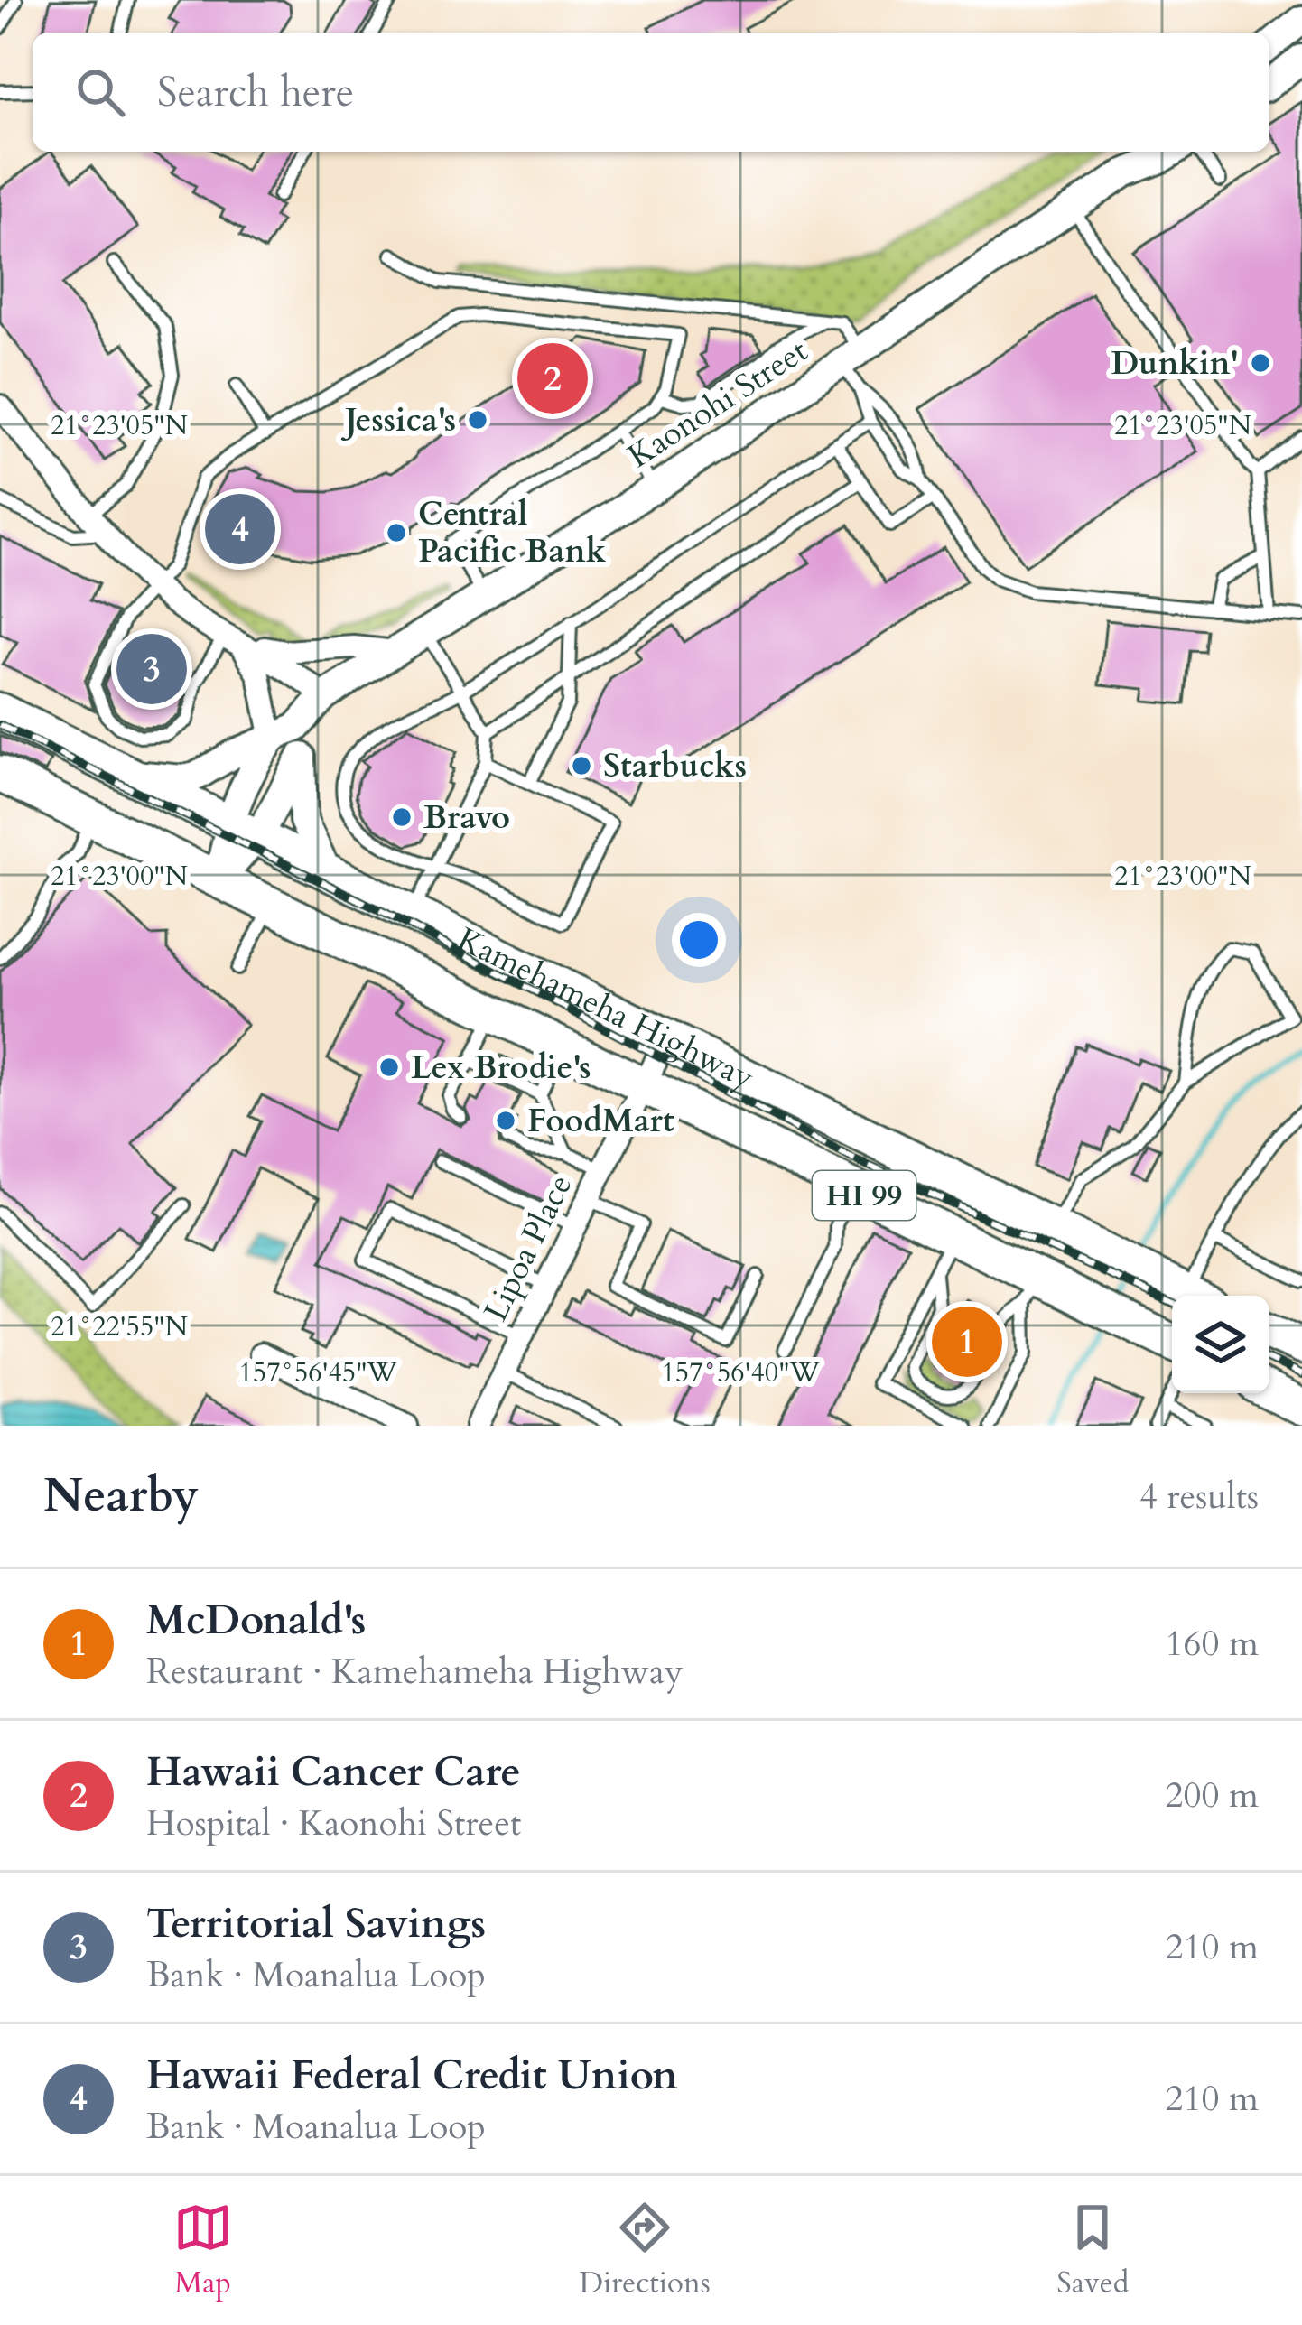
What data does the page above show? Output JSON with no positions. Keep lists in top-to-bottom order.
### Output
{
  "streets": {
    "main road": ["Kamehameha Highway", "HI 99"],
    "street": ["Kaonohi Street", "Lipoa Place"]
  },
  "crossings": [
    ["Kaonohi Street", "Kamehameha Highway"],
    ["Kamehameha Highway", "Lipoa Place"]
  ],
  "places": [
    "Dunkin'",
    "Jessica's",
    "Central Pacific Bank",
    "Starbucks",
    "Bravo",
    "Lex Brodie's",
    "FoodMart"
  ],
  "page": {
    "search": "Search here",
    "pins": [
      "2",
      "4",
      "3",
      "1"
    ],
    "heading": ["Nearby", "4 results"],
    "list": [
      {
        "mark": "1",
        "name": "McDonald's",
        "note": "Restaurant · Kamehameha Highway",
        "value": "160 m"
      },
      {
        "mark": "2",
        "name": "Hawaii Cancer Care",
        "note": "Hospital · Kaonohi Street",
        "value": "200 m"
      },
      {
        "mark": "3",
        "name": "Territorial Savings",
        "note": "Bank · Moanalua Loop",
        "value": "210 m"
      },
      {
        "mark": "4",
        "name": "Hawaii Federal Credit Union",
        "note": "Bank · Moanalua Loop",
        "value": "210 m"
      }
    ],
    "nav": ["Map", "Directions", "Saved"]
  },
  "coordinates": [
    "21°23'05\"N",
    "21°23'00\"N",
    "21°22'55\"N",
    "157°56'45\"W",
    "157°56'40\"W"
  ]
}
